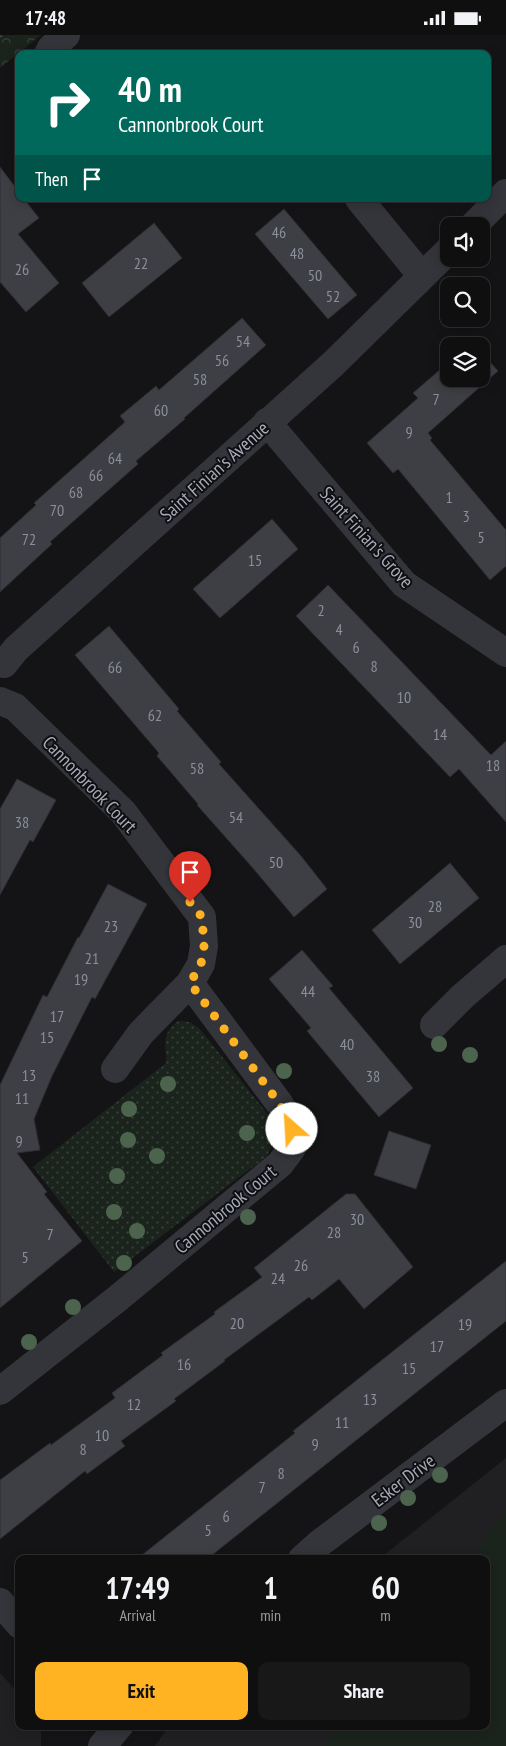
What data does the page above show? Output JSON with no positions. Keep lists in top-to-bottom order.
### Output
{
  "streets": {
    "street": [
      "Saint Finian's Avenue",
      "Saint Finian's Grove",
      "Cannonbrook Court",
      "Esker Drive"
    ]
  },
  "crossings": [
    ["Saint Finian's Avenue", "Saint Finian's Grove"]
  ],
  "house_numbers": [
    "46",
    "48",
    "22",
    "26",
    "50",
    "52",
    "54",
    "56",
    "58",
    "7",
    "60",
    "9",
    "64",
    "66",
    "68",
    "1",
    "70",
    "3",
    "5",
    "72",
    "15",
    "2",
    "4",
    "6",
    "8",
    "66",
    "10",
    "62",
    "14",
    "18",
    "58",
    "54",
    "38",
    "50",
    "28",
    "30",
    "23",
    "21",
    "19",
    "44",
    "17",
    "15",
    "40",
    "13",
    "38",
    "11",
    "9",
    "30",
    "28",
    "7",
    "5",
    "26",
    "24",
    "20",
    "19",
    "17",
    "16",
    "15",
    "13",
    "12",
    "11",
    "10",
    "9",
    "8",
    "8",
    "7",
    "6",
    "5"
  ],
  "page": {
    "status": "17:48",
    "turn": ["40 m", "Cannonbrook Court"],
    "then": "Then",
    "eta": [
      "17:49",
      "Arrival",
      "1",
      "min",
      "60",
      "m"
    ],
    "buttons": ["Exit", "Share"]
  }
}
